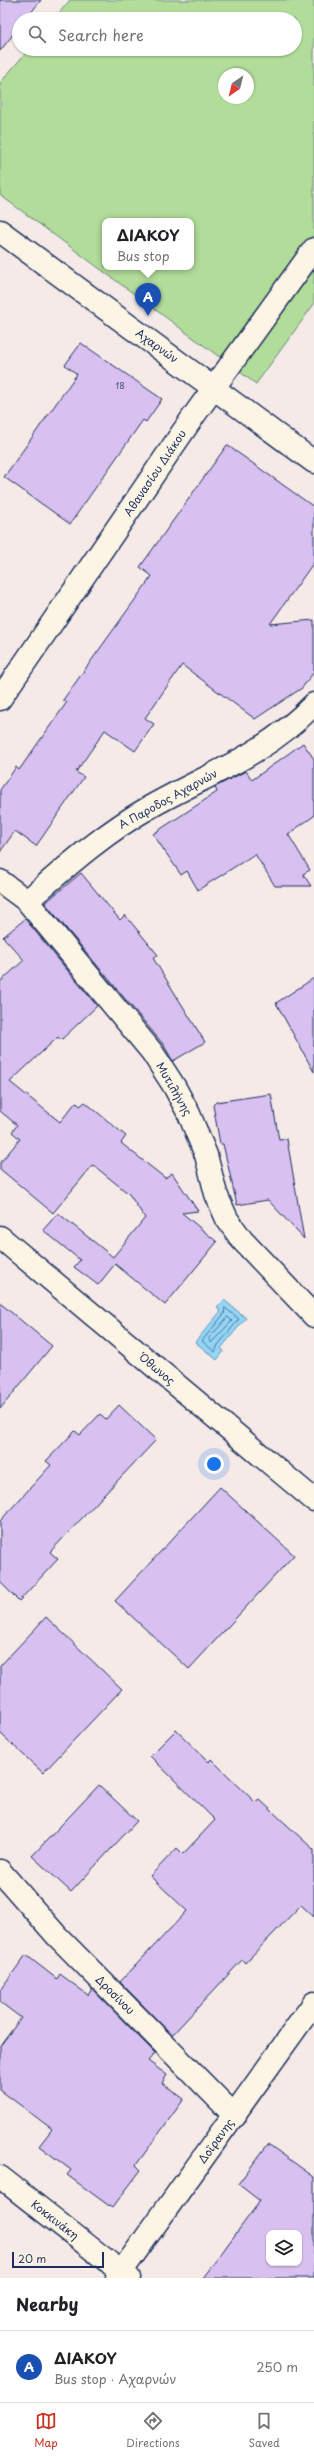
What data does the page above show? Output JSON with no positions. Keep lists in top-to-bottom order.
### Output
{
  "streets": {
    "street": [
      "Αχαρνών",
      "Αθανασίου Διάκου",
      "Α Παροδος Αχαρνών",
      "Μυτιλήνης",
      "Όθωνος",
      "Δροσίνου",
      "Δοϊρανης",
      "Κοκκινάκη"
    ]
  },
  "crossings": [
    ["Αχαρνών", "Αθανασίου Διάκου"],
    ["Α Παροδος Αχαρνών", "Μυτιλήνης"],
    ["Δροσίνου", "Δοϊρανης"],
    ["Δοϊρανης", "Κοκκινάκη"]
  ],
  "house_numbers": ["18"],
  "scale_bar": "20 m",
  "north": "bottom left",
  "page": {
    "search": "Search here",
    "popup": ["ΔΙΑΚΟΥ", "Bus stop"],
    "pins": "A",
    "scale": "20 m",
    "heading": "Nearby",
    "list": [
      {
        "mark": "A",
        "name": "ΔΙΑΚΟΥ",
        "note": "Bus stop · Αχαρνών",
        "value": "250 m"
      }
    ],
    "nav": ["Map", "Directions", "Saved"]
  }
}
